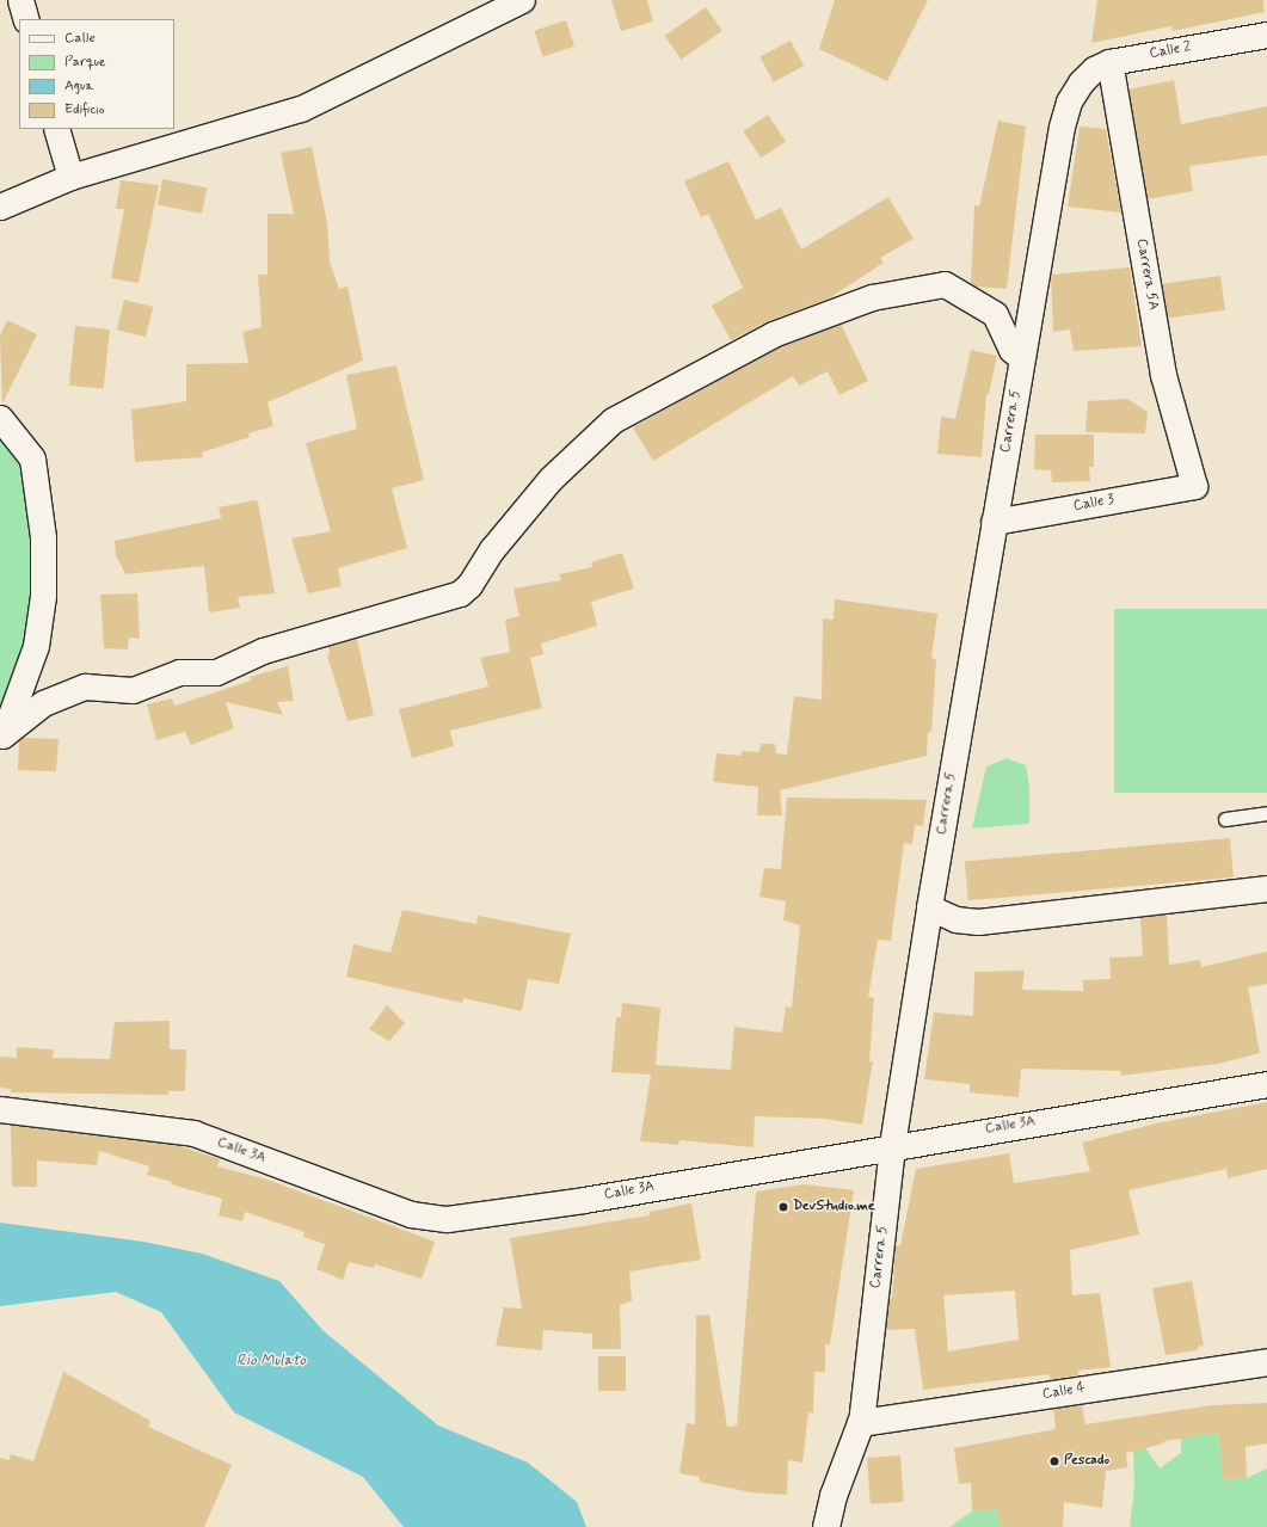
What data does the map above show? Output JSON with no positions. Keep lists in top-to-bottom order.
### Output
{
  "streets": {
    "main road": ["Carrera 5", "Calle 4"],
    "street": [
      "Calle 2",
      "Carrera 5A",
      "Calle 3",
      "Calle 3A"
    ]
  },
  "crossings": [
    ["Calle 2", "Carrera 5A"],
    ["Calle 2", "Carrera 5"],
    ["Carrera 5A", "Calle 3"],
    ["Carrera 5", "Calle 3"],
    ["Carrera 5", "Calle 3A"],
    ["Carrera 5", "Calle 4"]
  ],
  "water": ["Río Mulato"],
  "places": ["DevStudio.me", "Pescado"],
  "legend": [
    "Calle",
    "Parque",
    "Agua",
    "Edificio"
  ]
}
